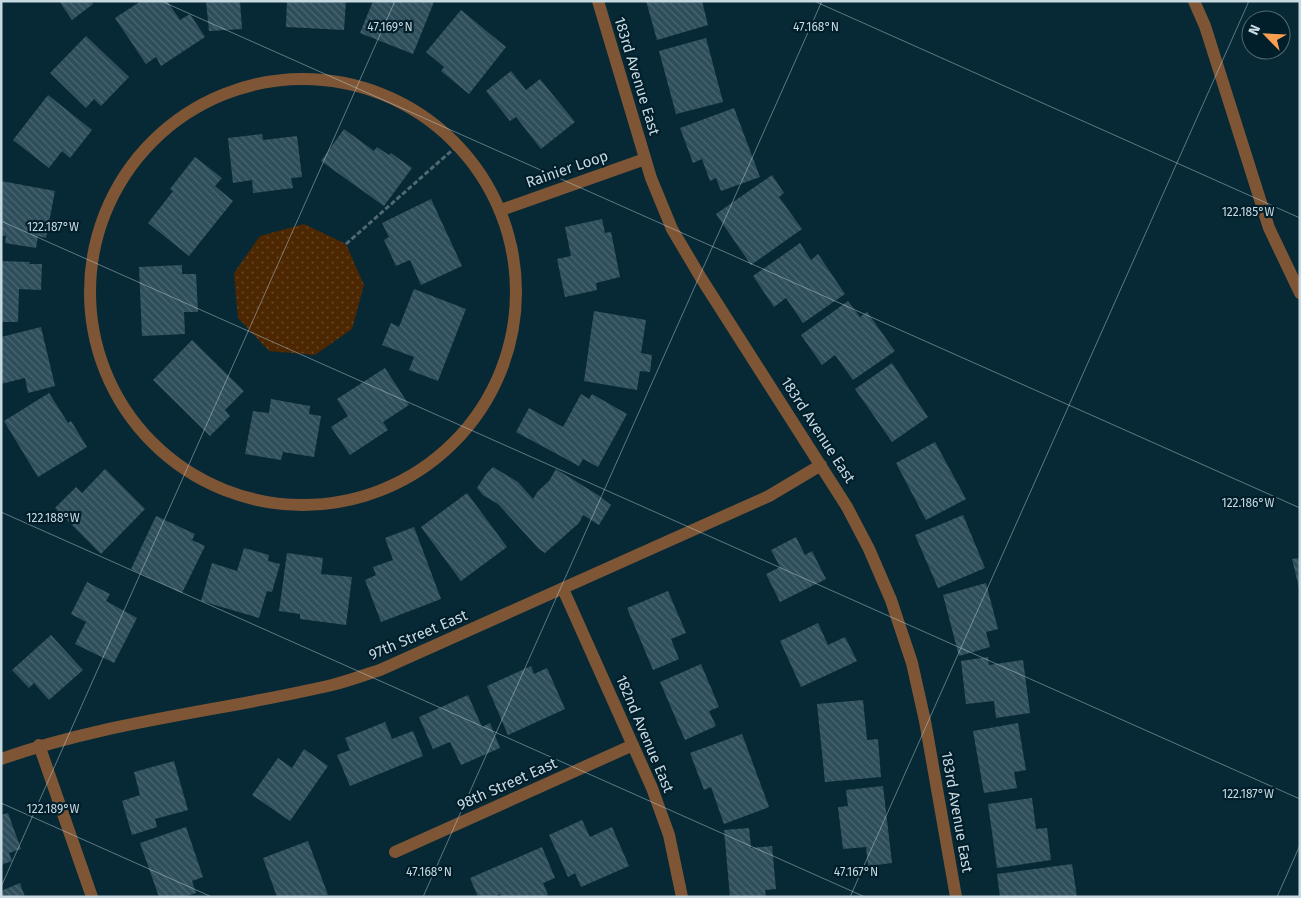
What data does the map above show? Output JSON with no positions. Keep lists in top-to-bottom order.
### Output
{
  "streets": {
    "street": [
      "183rd Avenue East",
      "Rainier Loop",
      "97th Street East",
      "182nd Avenue East",
      "98th Street East"
    ]
  },
  "crossings": [
    ["183rd Avenue East", "Rainier Loop"],
    ["183rd Avenue East", "97th Street East"],
    ["97th Street East", "182nd Avenue East"],
    ["182nd Avenue East", "98th Street East"]
  ],
  "north": "top left",
  "coordinates": [
    "47.168°N",
    "47.169°N",
    "122.185°W",
    "122.187°W",
    "122.186°W",
    "122.188°W",
    "122.189°W",
    "47.167°N"
  ]
}
